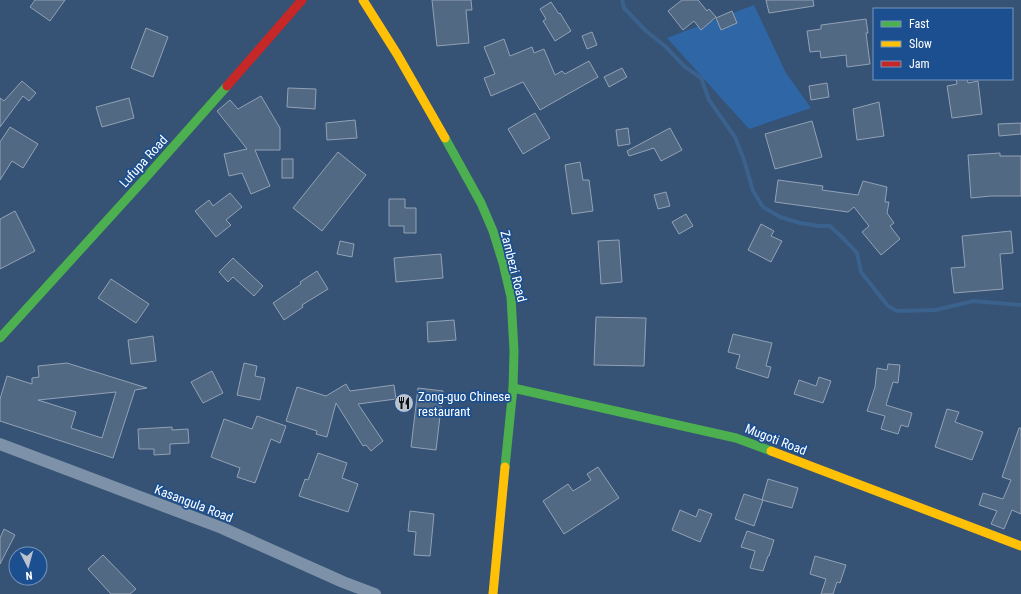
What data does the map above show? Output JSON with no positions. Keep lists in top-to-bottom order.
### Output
{
  "streets": {
    "street": [
      "Lufupa Road",
      "Zambezi Road",
      "Mugoti Road",
      "Kasangula Road"
    ]
  },
  "crossings": [
    ["Zambezi Road", "Mugoti Road"]
  ],
  "places": {
    "restaurant": ["Zong-guo Chinese restaurant"]
  },
  "legend": ["Fast", "Slow", "Jam"],
  "north": "bottom"
}
